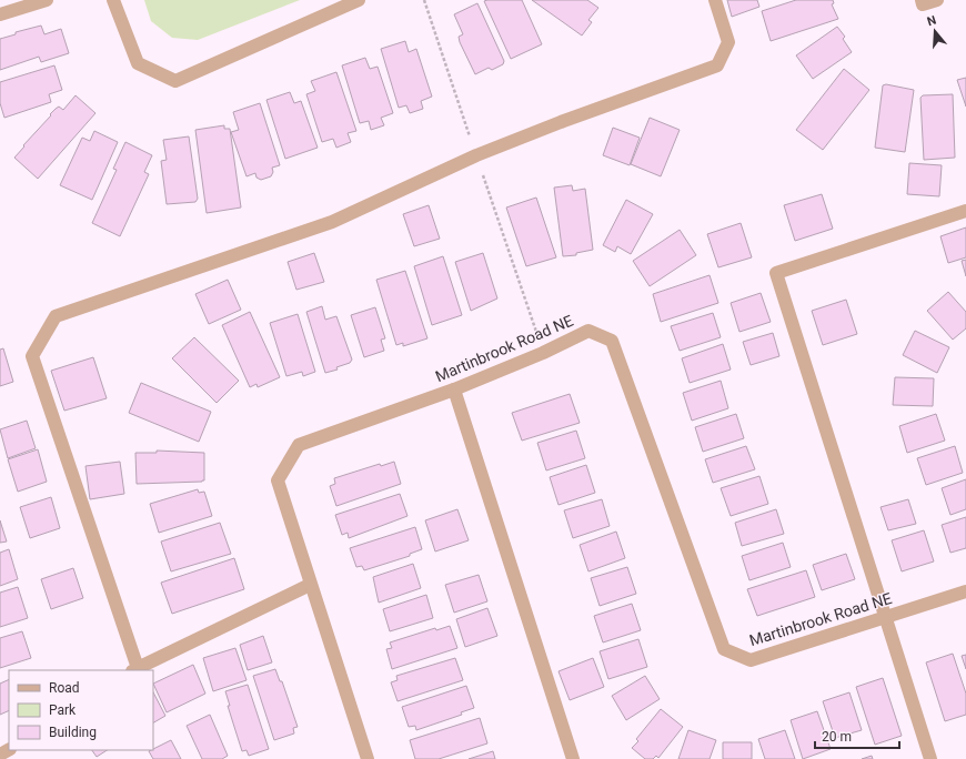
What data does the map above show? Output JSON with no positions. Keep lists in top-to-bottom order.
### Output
{
  "streets": {
    "street": ["Martinbrook Road NE"]
  },
  "legend": ["Road", "Park", "Building"],
  "scale_bar": "20 m",
  "north": "top"
}
